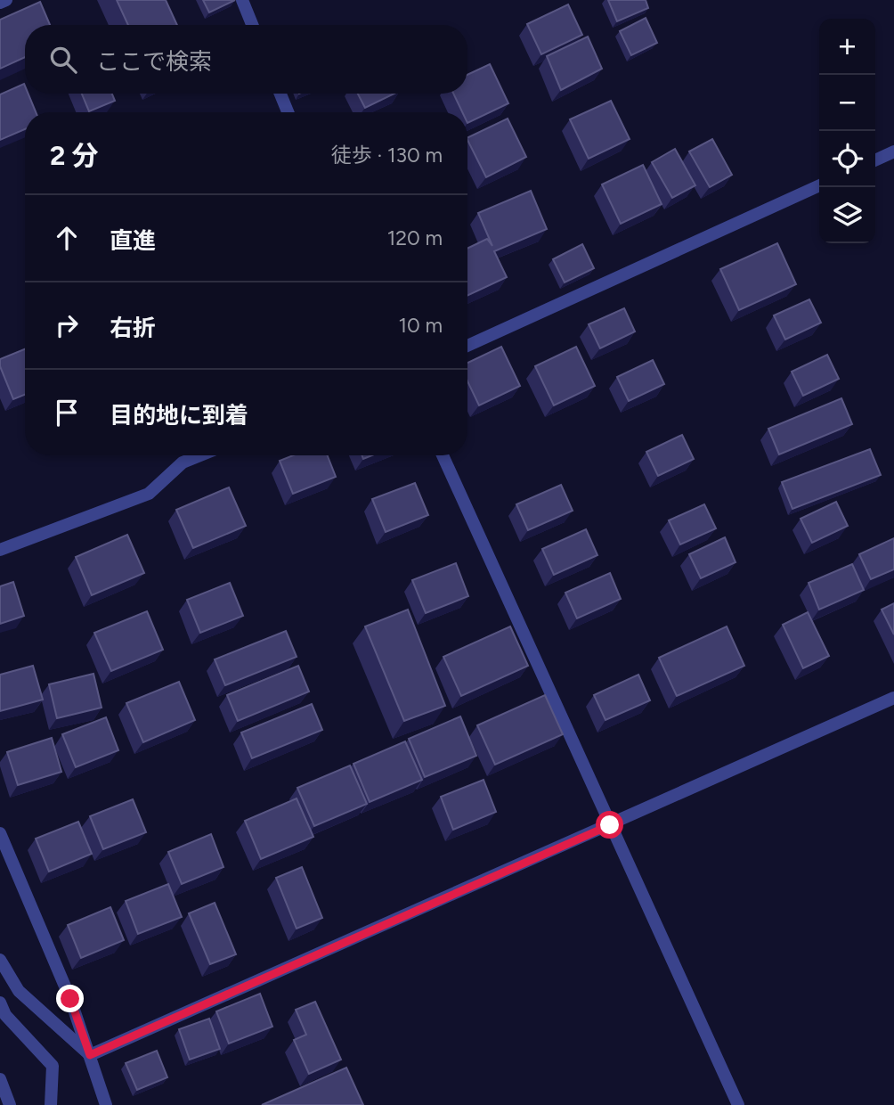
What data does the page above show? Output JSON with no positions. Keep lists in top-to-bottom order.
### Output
{
  "page": {
    "map_buttons": ["+", "−"],
    "search": "ここで検索",
    "heading": ["2 分", "徒歩 · 130 m"],
    "list": [
      ["直進", "120 m"],
      ["右折", "10 m"],
      "目的地に到着"
    ]
  }
}
